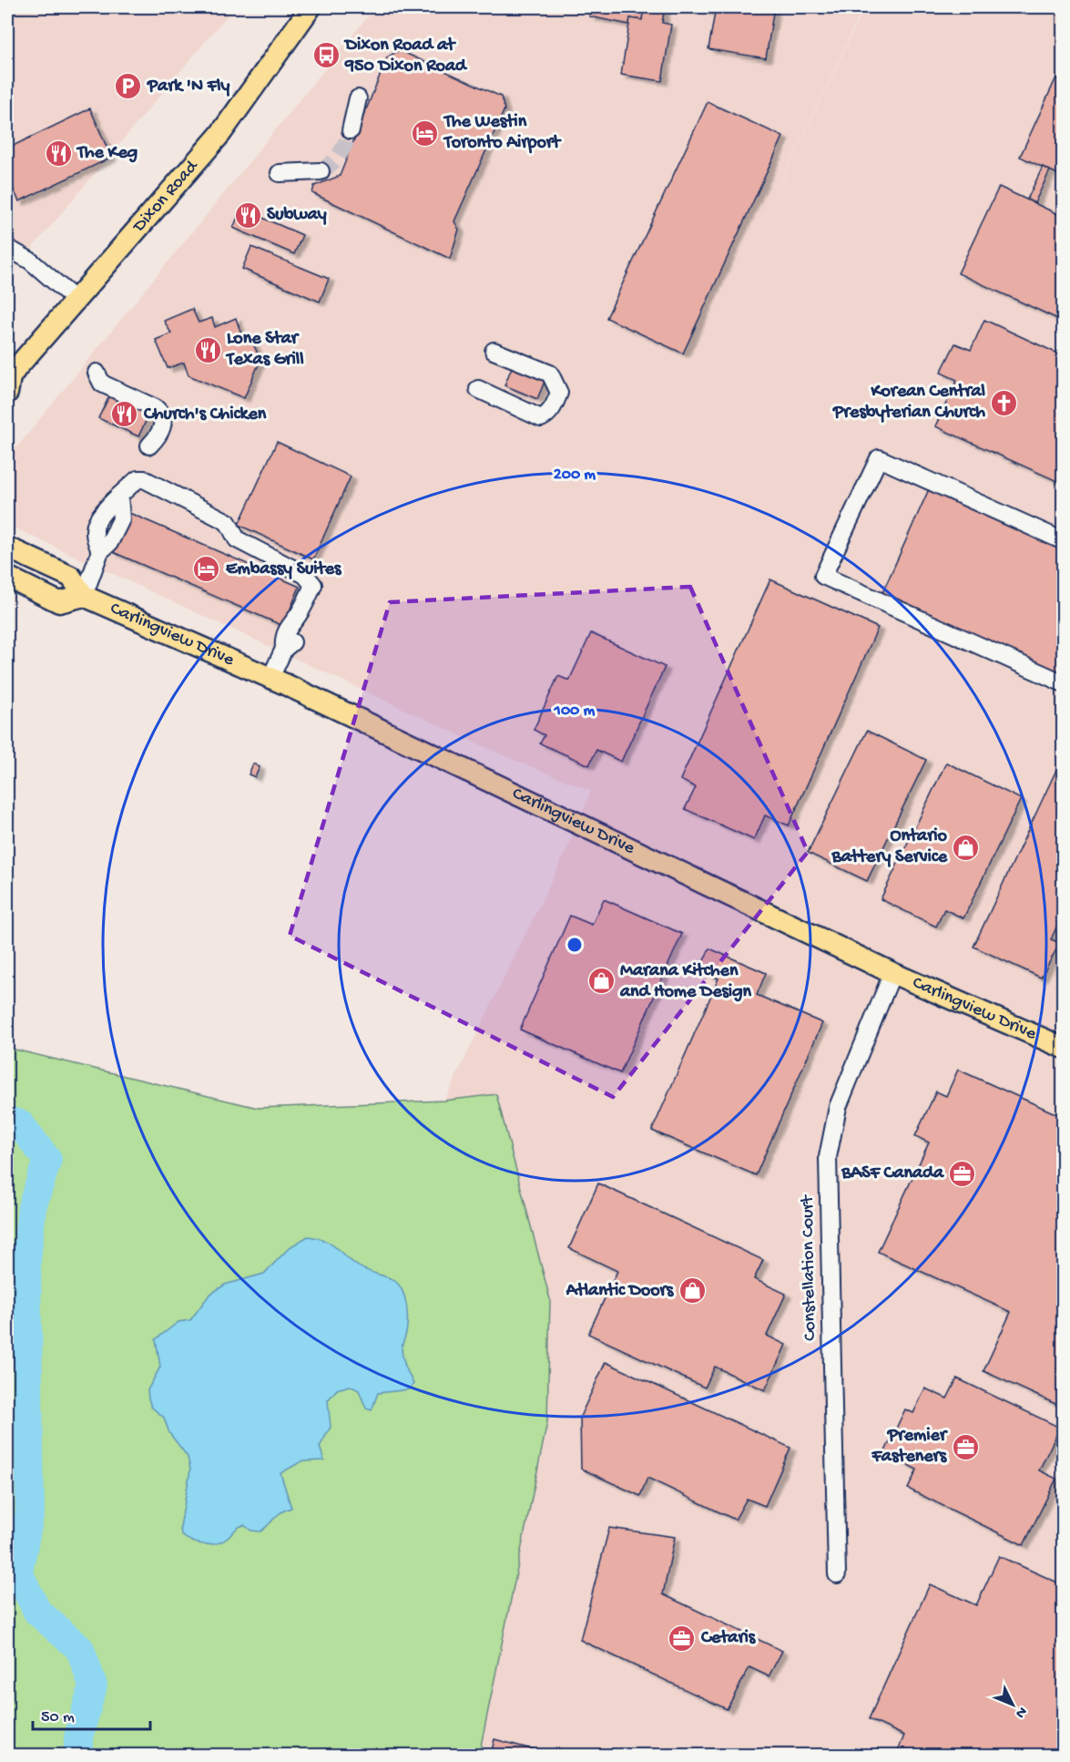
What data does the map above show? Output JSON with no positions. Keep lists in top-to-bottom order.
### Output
{
  "streets": {
    "main road": ["Dixon Road", "Carlingview Drive"],
    "street": ["Constellation Court"]
  },
  "crossings": [
    ["Carlingview Drive", "Constellation Court"]
  ],
  "places": {
    "bus stop": ["Dixon Road at 950 Dixon Road"],
    "parking": ["Park 'N Fly"],
    "hotel": ["The Westin Toronto Airport", "Embassy Suites"],
    "restaurant": [
      "The Keg",
      "Subway",
      "Lone Star Texas Grill",
      "Church's Chicken"
    ],
    "church": ["Korean Central Presbyterian Church"],
    "shop": ["Ontario Battery Service", "Marana Kitchen and Home Design", "Atlantic Doors"],
    "office": ["BASF Canada", "Premier Fasteners", "Cetaris"]
  },
  "scale_bar": "50 m",
  "north": "bottom right",
  "rings": ["200 m", "100 m"]
}
